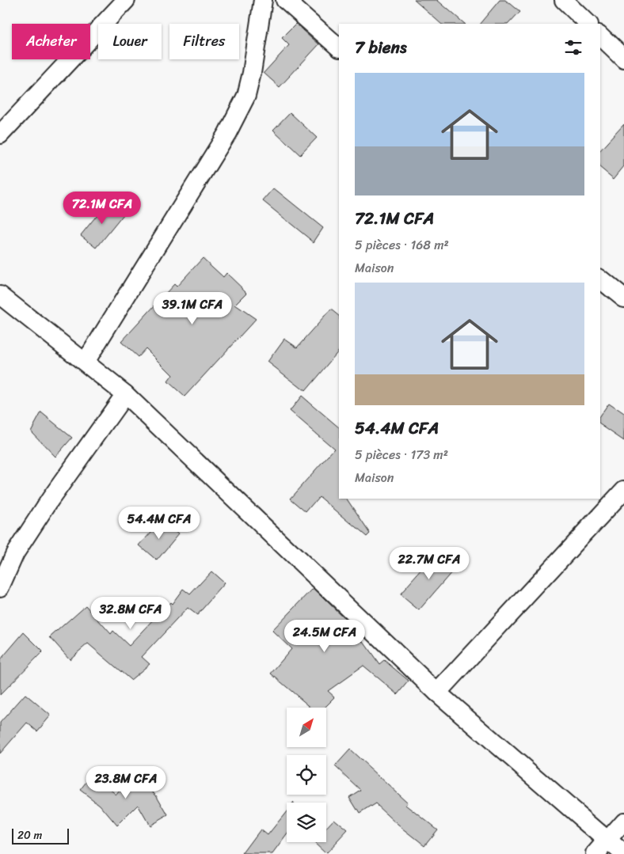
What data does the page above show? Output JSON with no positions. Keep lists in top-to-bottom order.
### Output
{
  "scale_bar": "20 m",
  "north": "top right",
  "page": {
    "chip": ["Acheter", "Louer", "Filtres"],
    "heading": "7 biens",
    "list": [
      {
        "name": "72.1M CFA",
        "note": "5 pièces · 168 m² · Maison"
      },
      {
        "name": "54.4M CFA",
        "note": "5 pièces · 173 m² · Maison"
      }
    ],
    "price": [
      "72.1M CFA",
      "39.1M CFA",
      "54.4M CFA",
      "22.7M CFA",
      "32.8M CFA",
      "24.5M CFA",
      "23.8M CFA"
    ],
    "scale": "20 m"
  }
}
